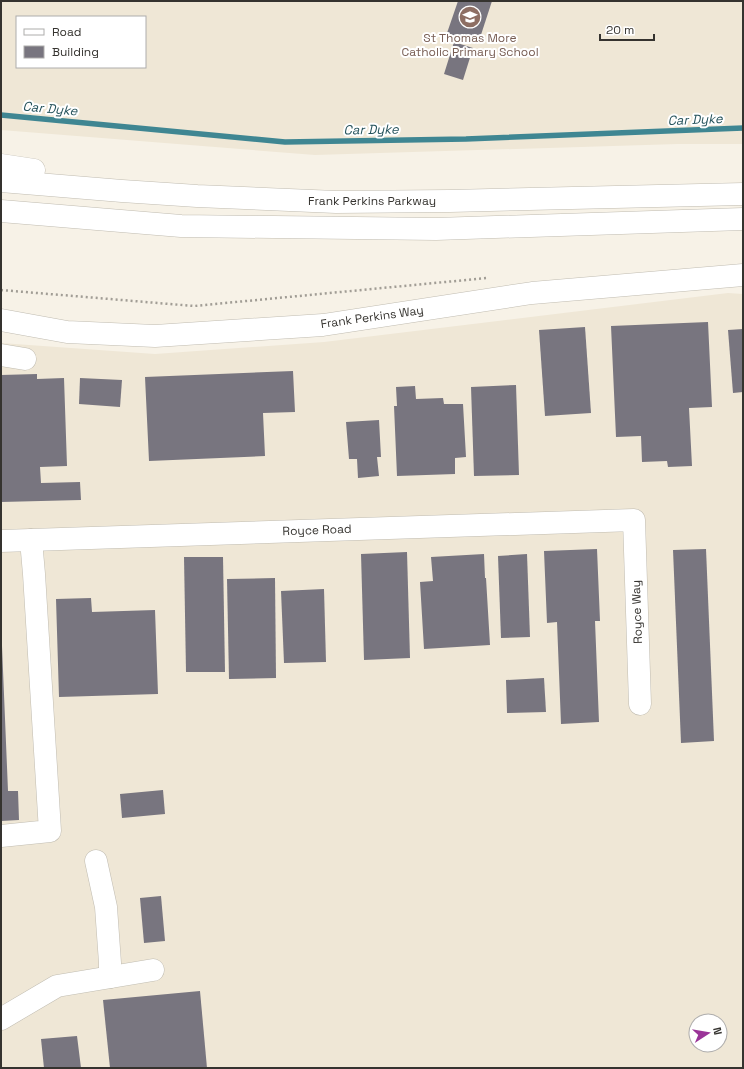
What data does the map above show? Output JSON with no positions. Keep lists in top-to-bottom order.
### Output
{
  "streets": {
    "main road": [
      "Frank Perkins Parkway",
      "Frank Perkins Way",
      "Royce Road",
      "Royce Way"
    ]
  },
  "crossings": [
    ["Royce Road", "Royce Way"]
  ],
  "water": ["Car Dyke"],
  "places": {
    "school or university": ["St Thomas More Catholic Primary School"]
  },
  "legend": ["Road", "Building"],
  "scale_bar": "20 m",
  "north": "right"
}
